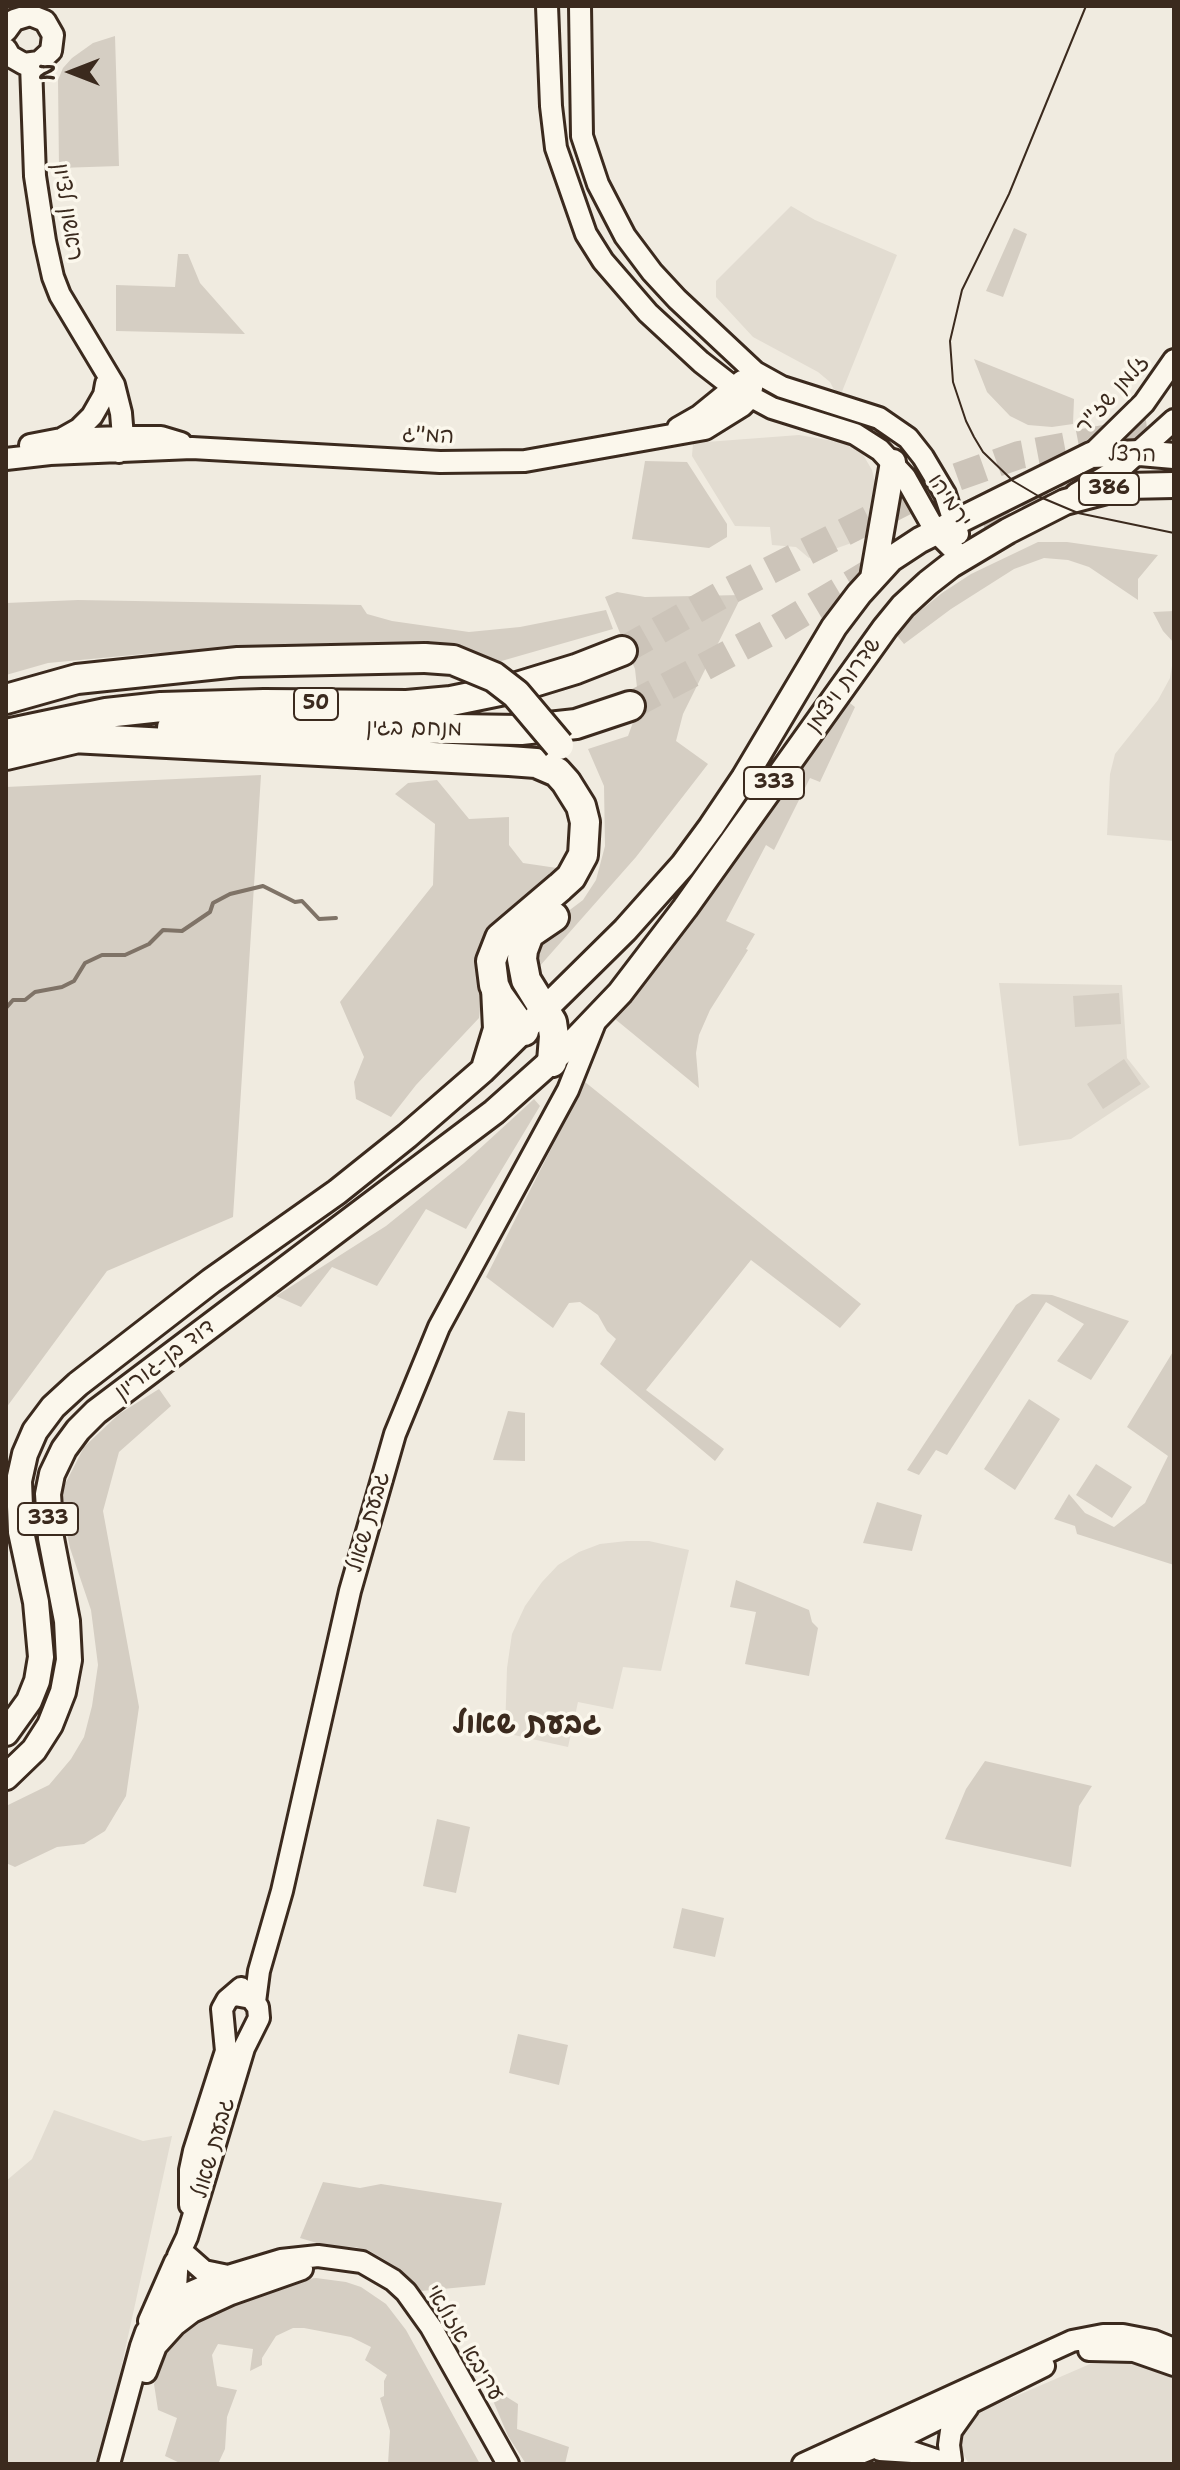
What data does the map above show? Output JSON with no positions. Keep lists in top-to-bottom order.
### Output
{
  "streets": {
    "highway": ["50", "מנחם בגין"],
    "main road": [
      "הרצל",
      "386",
      "שדרות ויצמן",
      "333",
      "דוד בן-גוריון"
    ],
    "street": [
      "ראשון לציון",
      "זלמן שז\"ר",
      "המ\"ג",
      "ירמיהו",
      "גבעת שאול",
      "עקיבא אזולאי"
    ]
  },
  "crossings": [
    ["ראשון לציון", "המ\"ג"],
    ["זלמן שז\"ר", "הרצל"],
    ["זלמן שז\"ר", "שדרות ויצמן"],
    ["המ\"ג", "ירמיהו"],
    ["הרצל", "שדרות ויצמן"],
    ["ירמיהו", "שדרות ויצמן"],
    ["שדרות ויצמן", "דוד בן-גוריון"],
    ["שדרות ויצמן", "גבעת שאול"],
    ["דוד בן-גוריון", "גבעת שאול"],
    ["גבעת שאול", "עקיבא אזולאי"]
  ],
  "districts": ["גבעת שאול"],
  "north": "left"
}
